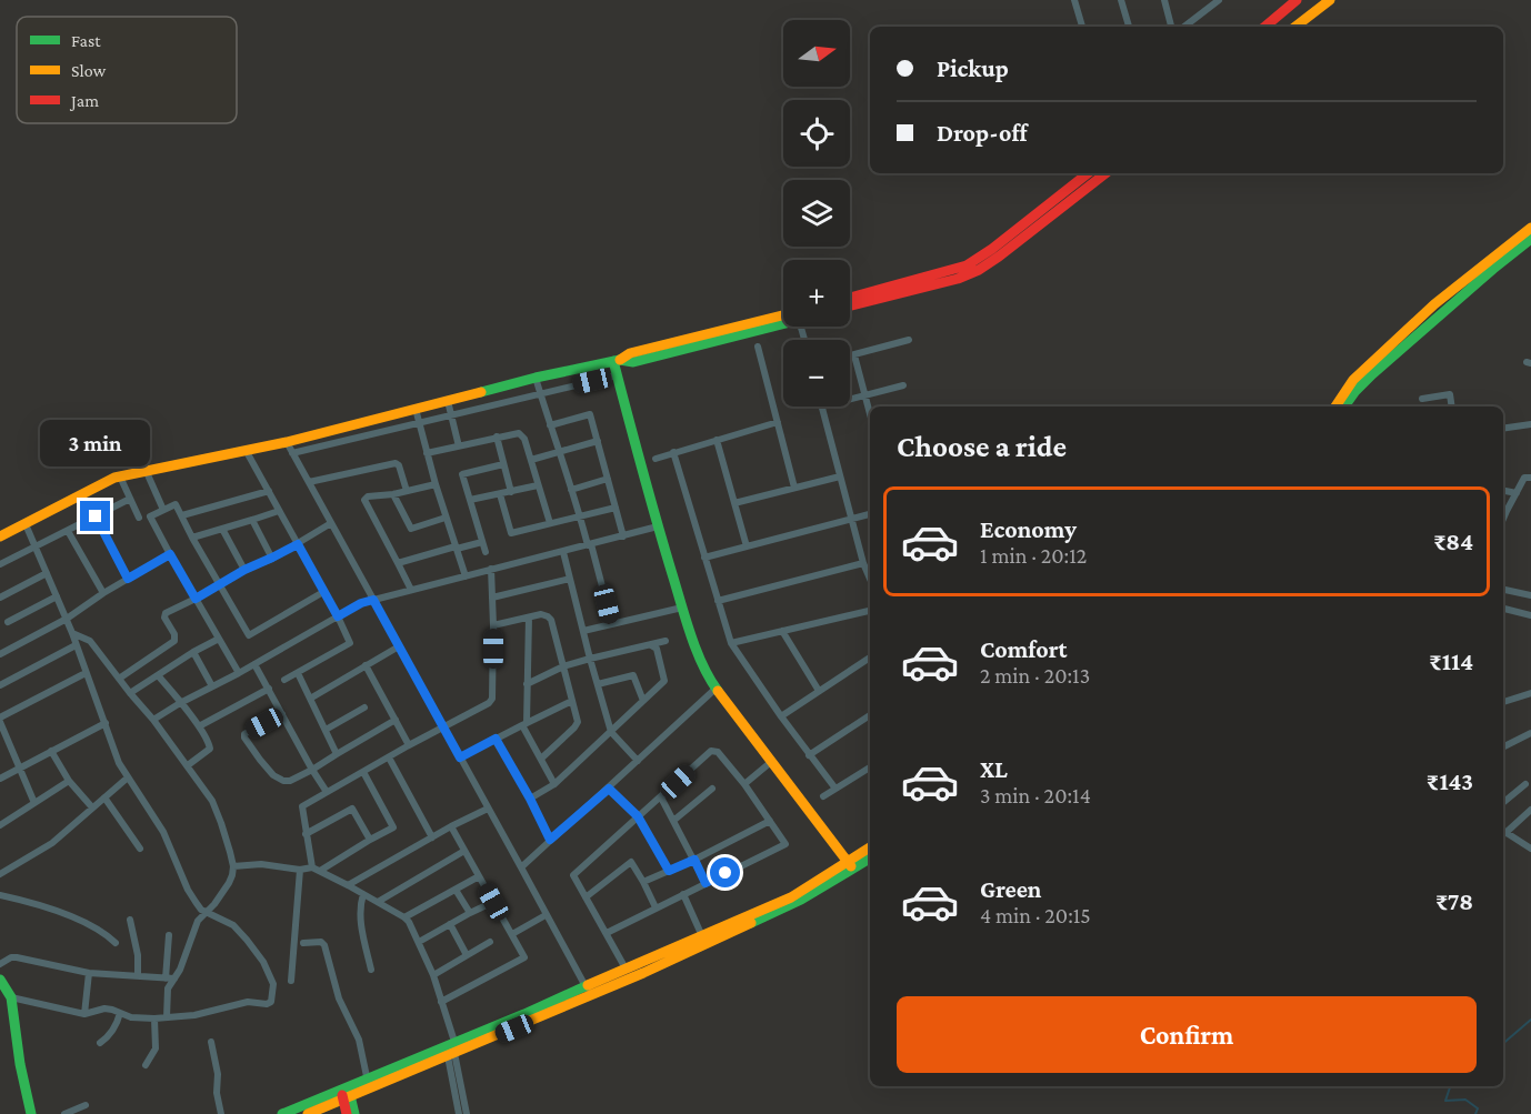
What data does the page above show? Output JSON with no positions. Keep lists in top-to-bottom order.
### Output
{
  "legend": ["Fast", "Slow", "Jam"],
  "north": "right",
  "page": {
    "map_buttons": ["+", "−"],
    "banner": ["Pickup", "Drop-off"],
    "heading": "Choose a ride",
    "bubble": "3 min",
    "list": [
      {
        "name": "Economy",
        "note": "1 min · 20:12",
        "value": "₹84"
      },
      {
        "name": "Comfort",
        "note": "2 min · 20:13",
        "value": "₹114"
      },
      {
        "name": "XL",
        "note": "3 min · 20:14",
        "value": "₹143"
      },
      {
        "name": "Green",
        "note": "4 min · 20:15",
        "value": "₹78"
      }
    ],
    "buttons": "Confirm"
  }
}
